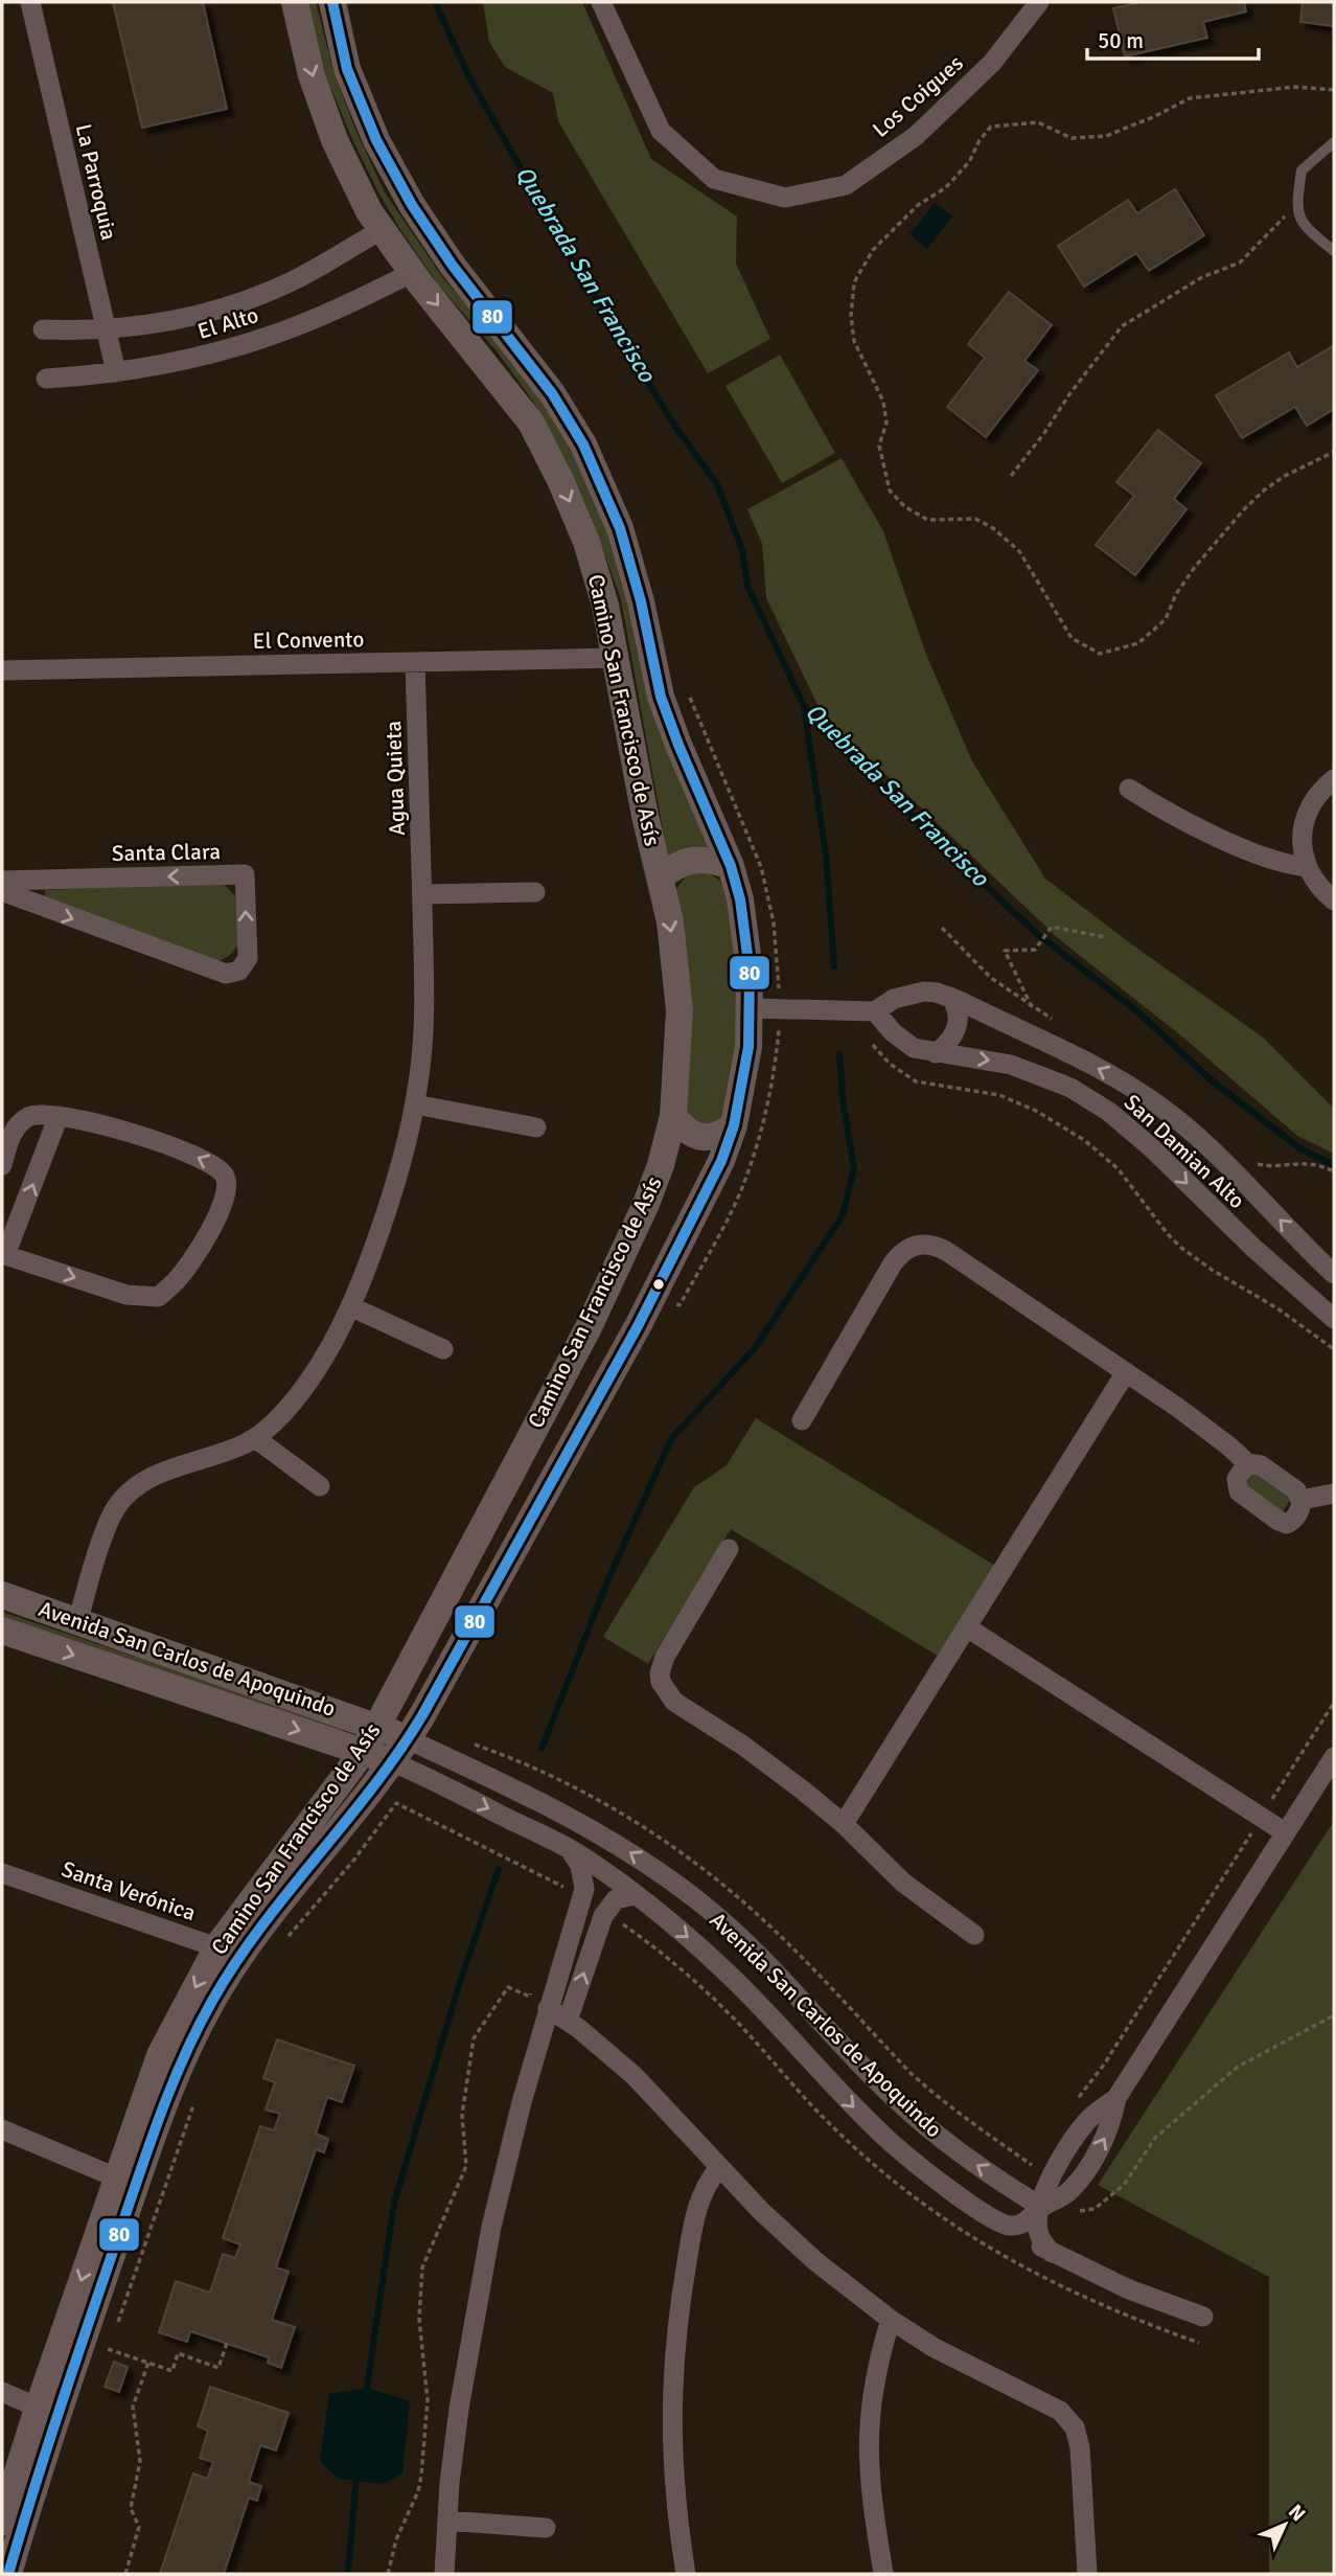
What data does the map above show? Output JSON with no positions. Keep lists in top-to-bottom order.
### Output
{
  "streets": {
    "main road": ["Camino San Francisco de Asís", "Avenida San Carlos de Apoquindo"],
    "street": [
      "Los Coigues",
      "La Parroquia",
      "El Alto",
      "El Convento",
      "Agua Quieta",
      "Santa Clara",
      "San Damian Alto",
      "Santa Verónica"
    ]
  },
  "crossings": [
    ["La Parroquia", "El Alto"],
    ["El Alto", "Camino San Francisco de Asís"],
    ["El Convento", "Camino San Francisco de Asís"],
    ["El Convento", "Agua Quieta"],
    ["Camino San Francisco de Asís", "San Damian Alto"],
    ["Camino San Francisco de Asís", "Avenida San Carlos de Apoquindo"],
    ["Camino San Francisco de Asís", "Santa Verónica"],
    ["Agua Quieta", "Avenida San Carlos de Apoquindo"]
  ],
  "water": ["Quebrada San Francisco"],
  "lines": ["transit line 80"],
  "scale_bar": "50 m",
  "north": "top right"
}
